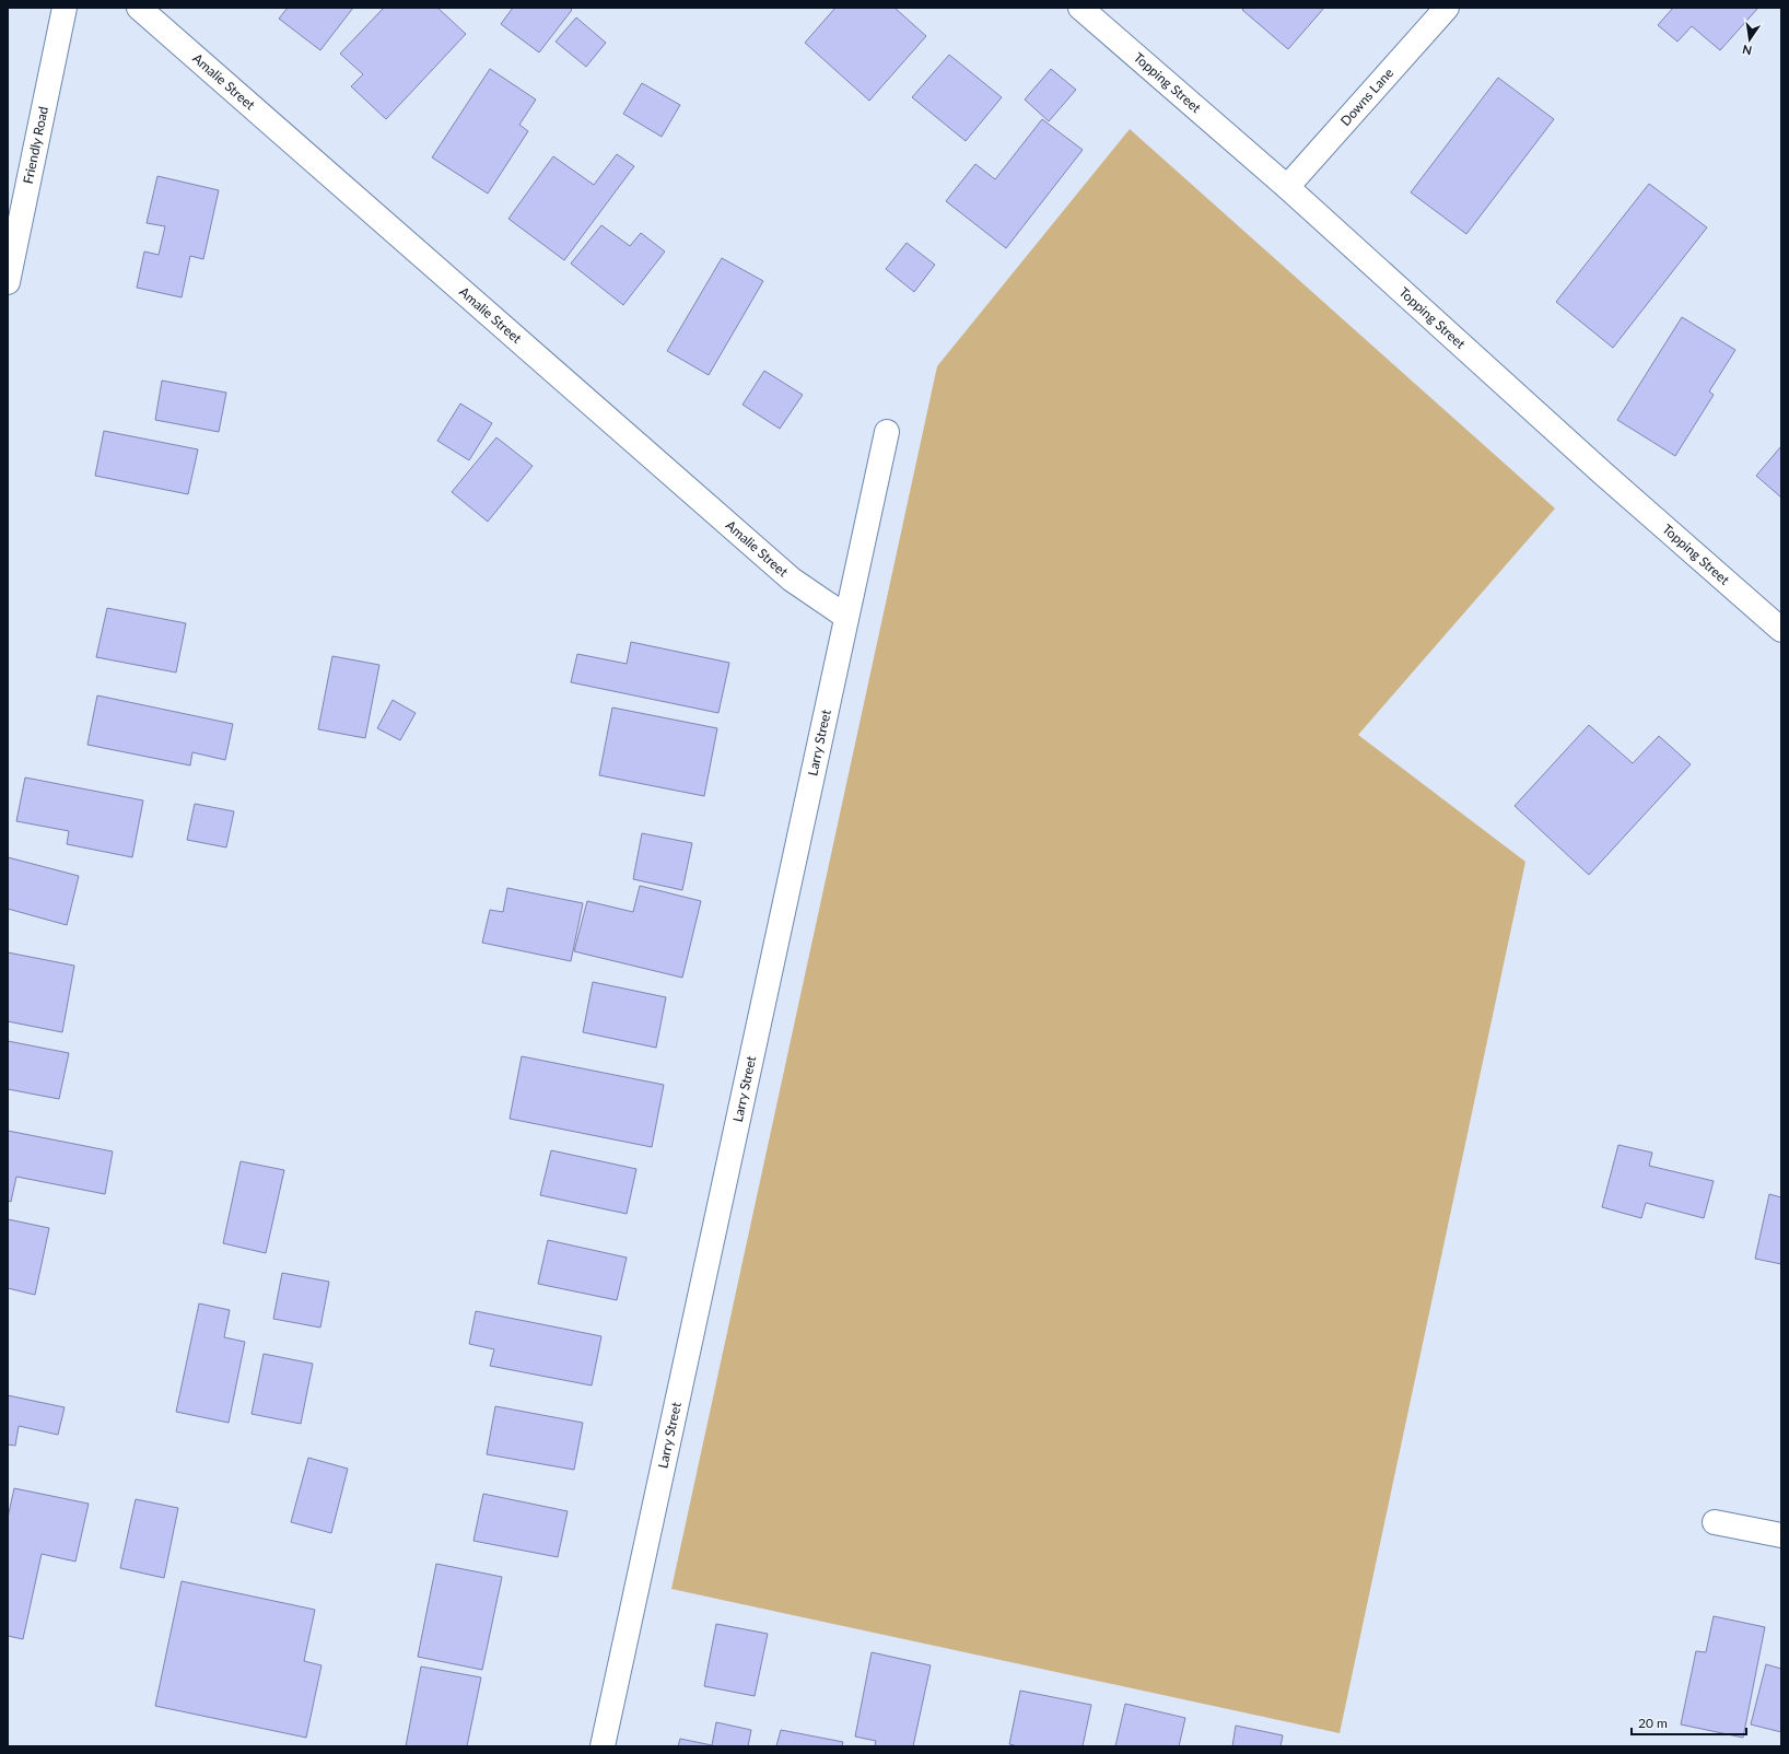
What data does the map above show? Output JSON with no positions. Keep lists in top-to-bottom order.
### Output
{
  "streets": {
    "street": [
      "Amalie Street",
      "Topping Street",
      "Downs Lane",
      "Friendly Road",
      "Larry Street"
    ]
  },
  "crossings": [
    ["Amalie Street", "Larry Street"],
    ["Topping Street", "Downs Lane"]
  ],
  "scale_bar": "20 m",
  "north": "bottom"
}
